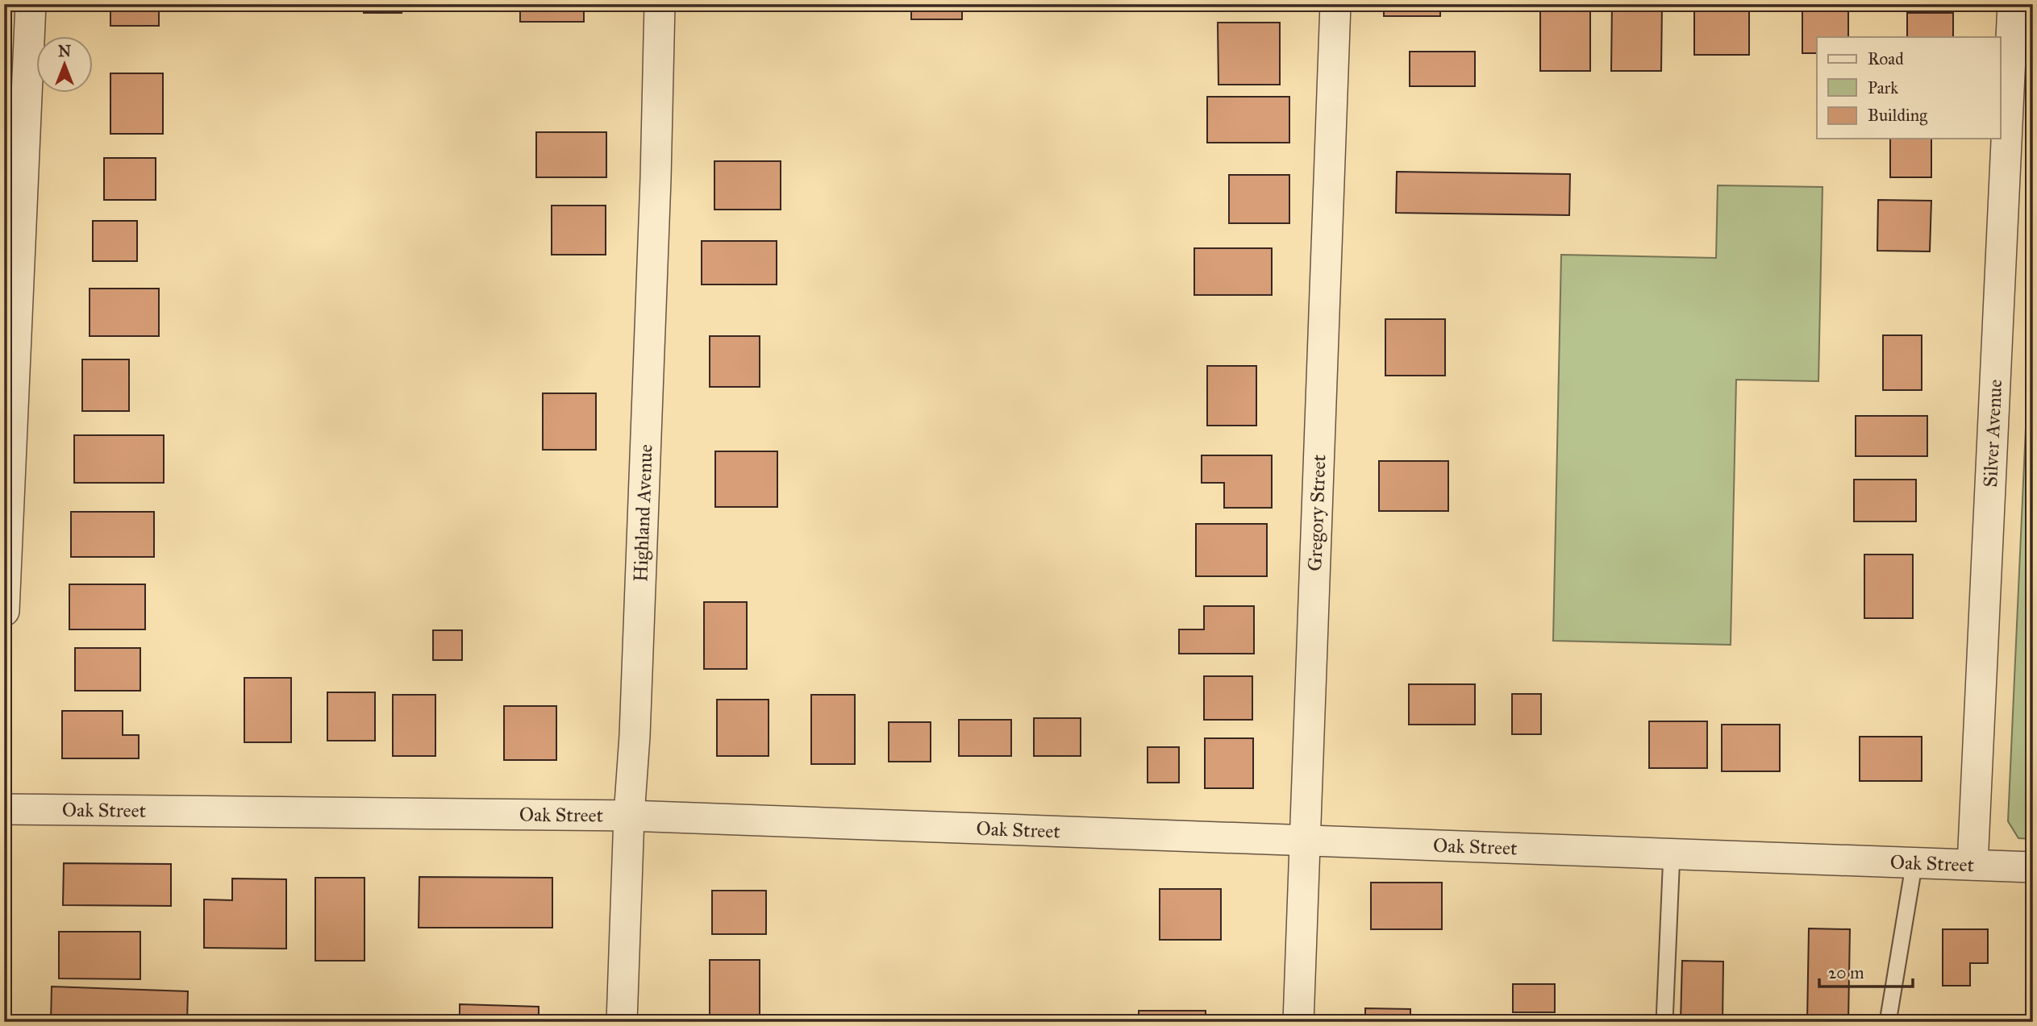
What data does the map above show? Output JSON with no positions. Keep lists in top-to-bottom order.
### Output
{
  "streets": {
    "street": [
      "Silver Avenue",
      "Gregory Street",
      "Highland Avenue",
      "Oak Street"
    ]
  },
  "crossings": [
    ["Silver Avenue", "Oak Street"],
    ["Gregory Street", "Oak Street"],
    ["Highland Avenue", "Oak Street"]
  ],
  "legend": ["Road", "Park", "Building"],
  "scale_bar": "20 m",
  "north": "top"
}
